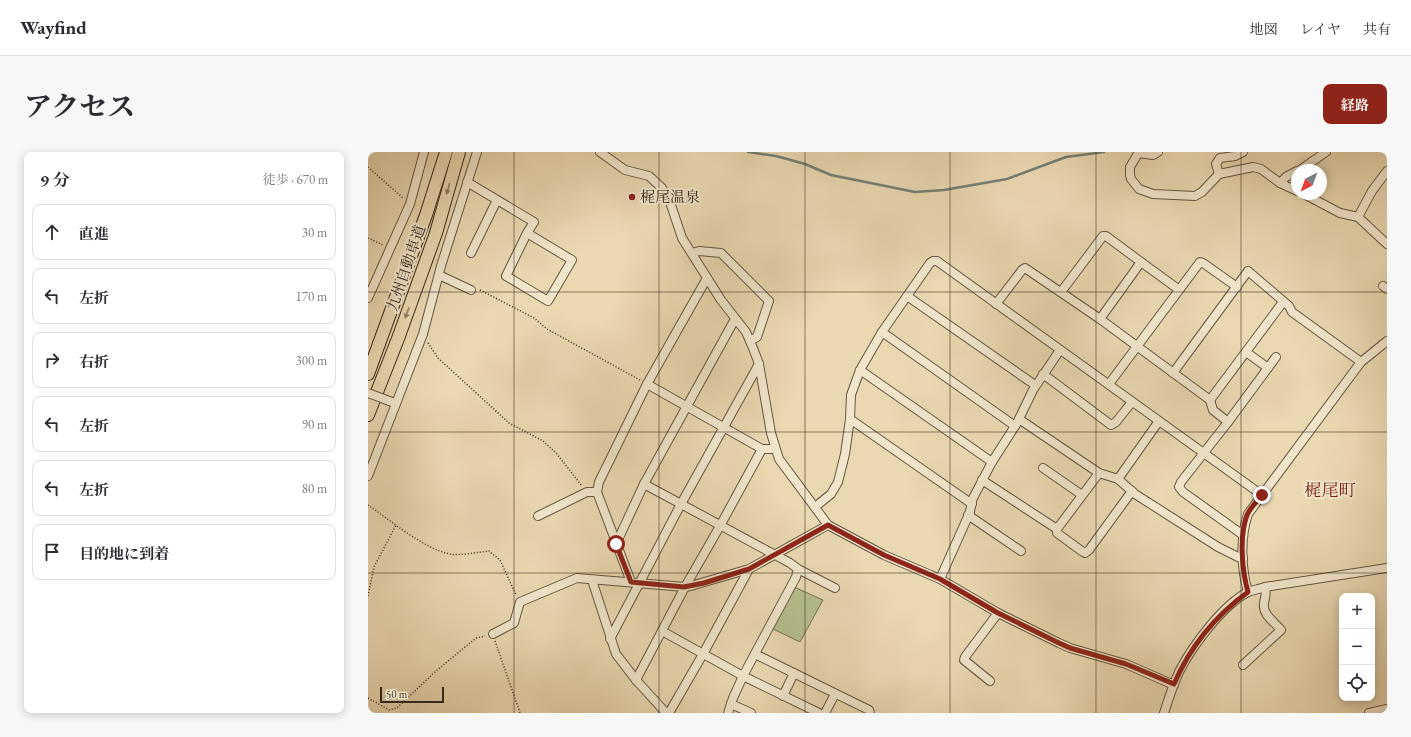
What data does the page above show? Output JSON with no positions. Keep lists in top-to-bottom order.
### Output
{
  "streets": {
    "highway": ["九州自動車道"]
  },
  "districts": ["梶尾町"],
  "places": ["梶尾温泉"],
  "scale_bar": "50 m",
  "north": "bottom left",
  "page": {
    "header": "Wayfind",
    "nav": ["地図", "レイヤ", "共有"],
    "title": "アクセス",
    "buttons": "経路",
    "heading": ["9 分", "徒歩 · 670 m"],
    "list": [
      ["直進", "30 m"],
      ["左折", "170 m"],
      ["右折", "300 m"],
      ["左折", "90 m"],
      ["左折", "80 m"],
      "目的地に到着"
    ],
    "map_buttons": ["+", "−"],
    "scale": "50 m"
  }
}
